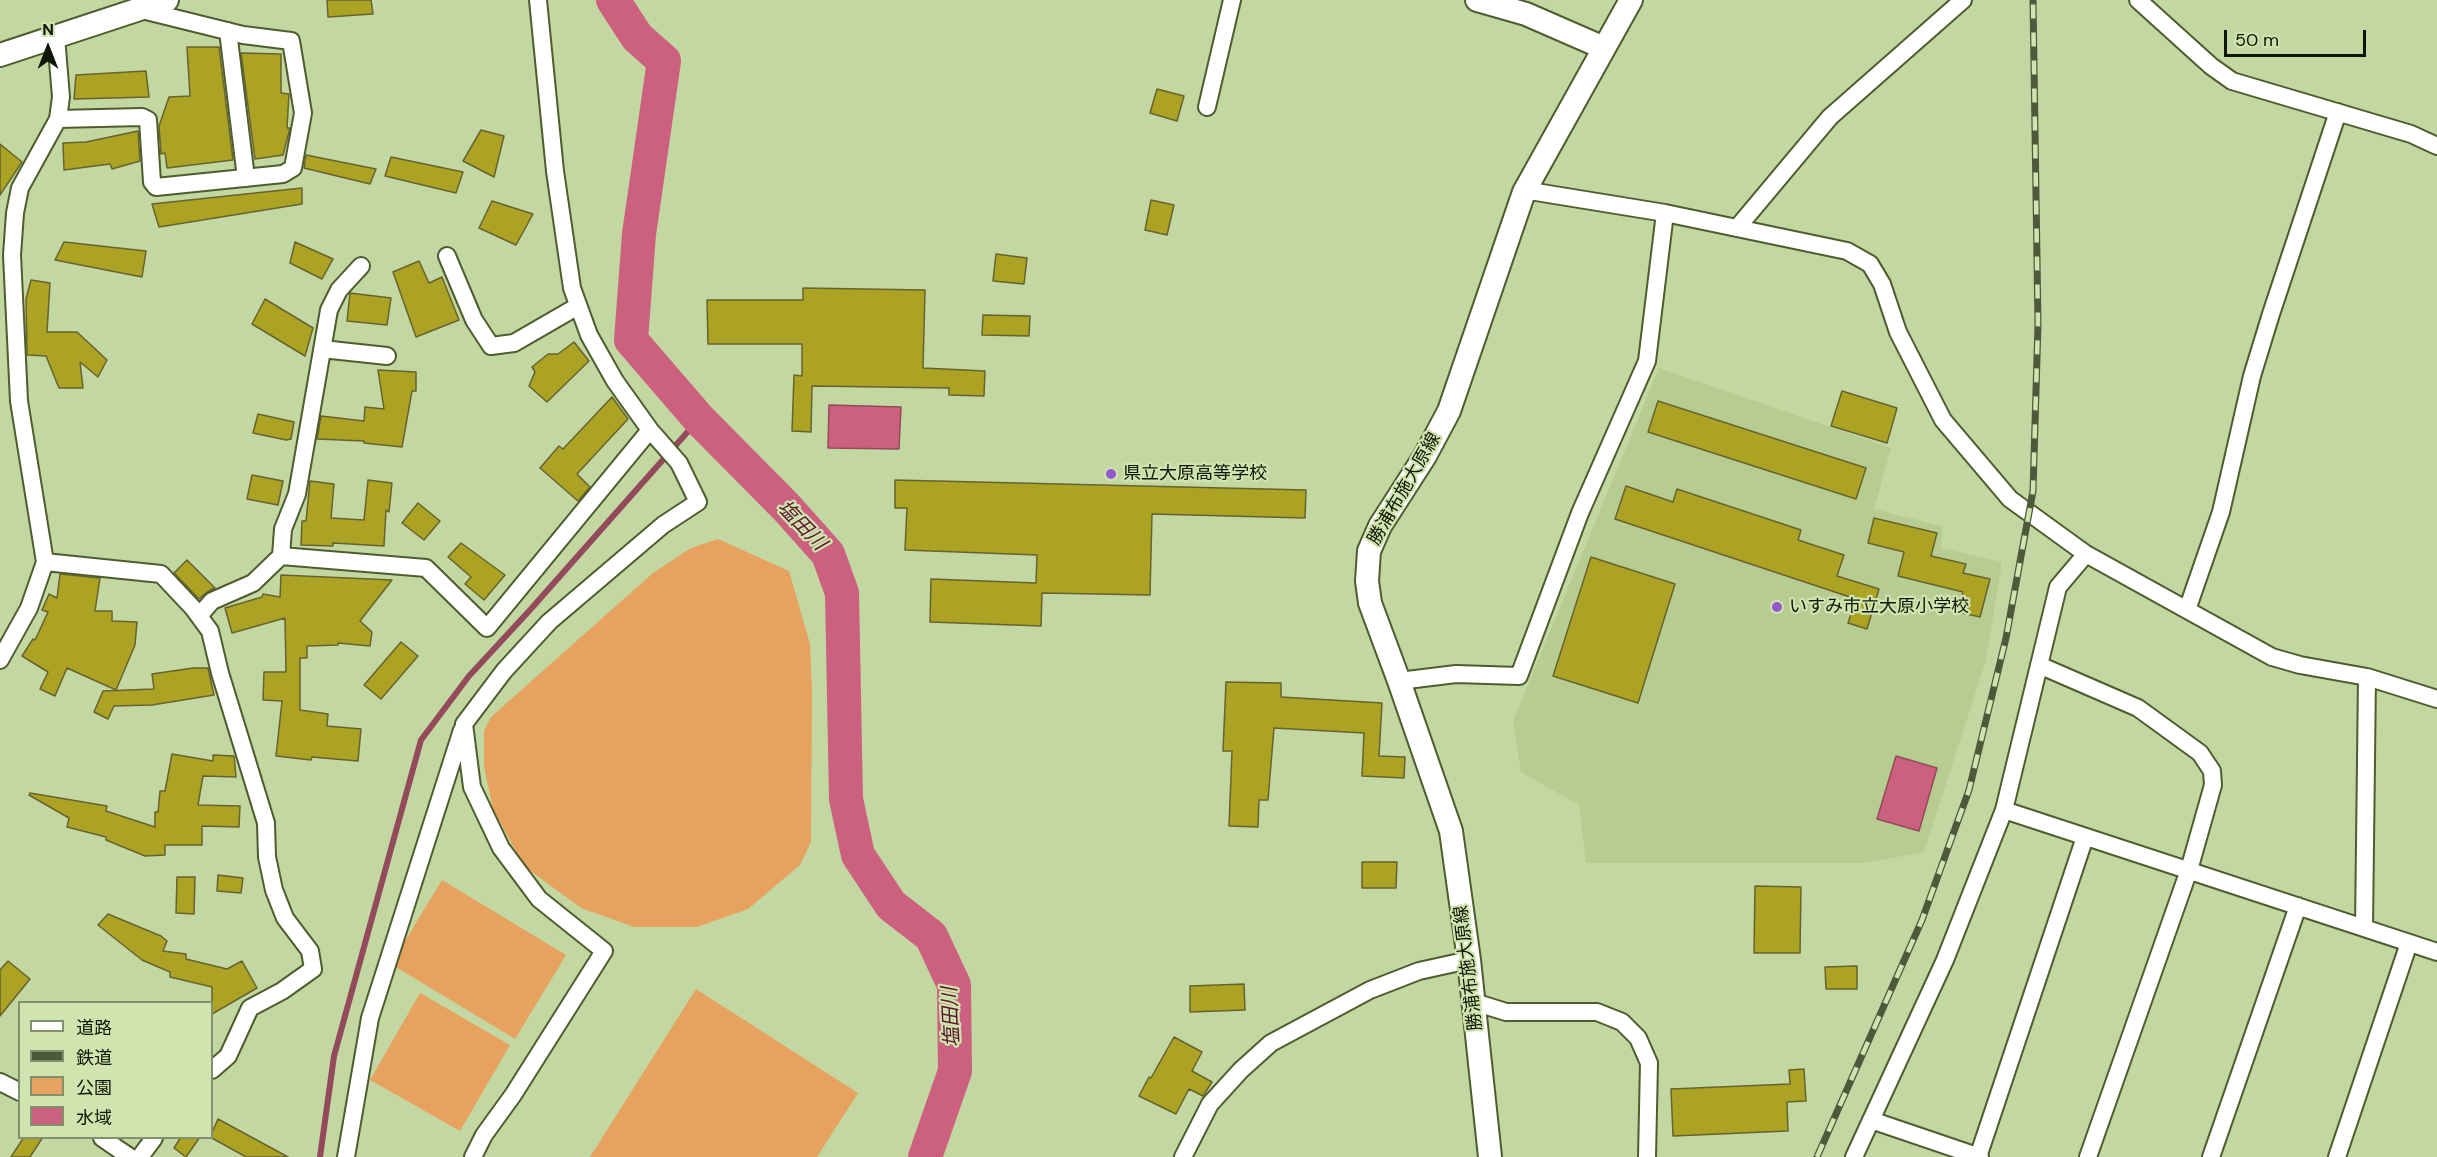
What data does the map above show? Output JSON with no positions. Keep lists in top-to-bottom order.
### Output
{
  "streets": {
    "main road": ["勝浦布施大原線"]
  },
  "water": ["塩田川"],
  "places": ["県立大原高等学校", "いすみ市立大原小学校"],
  "legend": [
    "道路",
    "鉄道",
    "公園",
    "水域"
  ],
  "scale_bar": "50 m",
  "north": "top"
}
